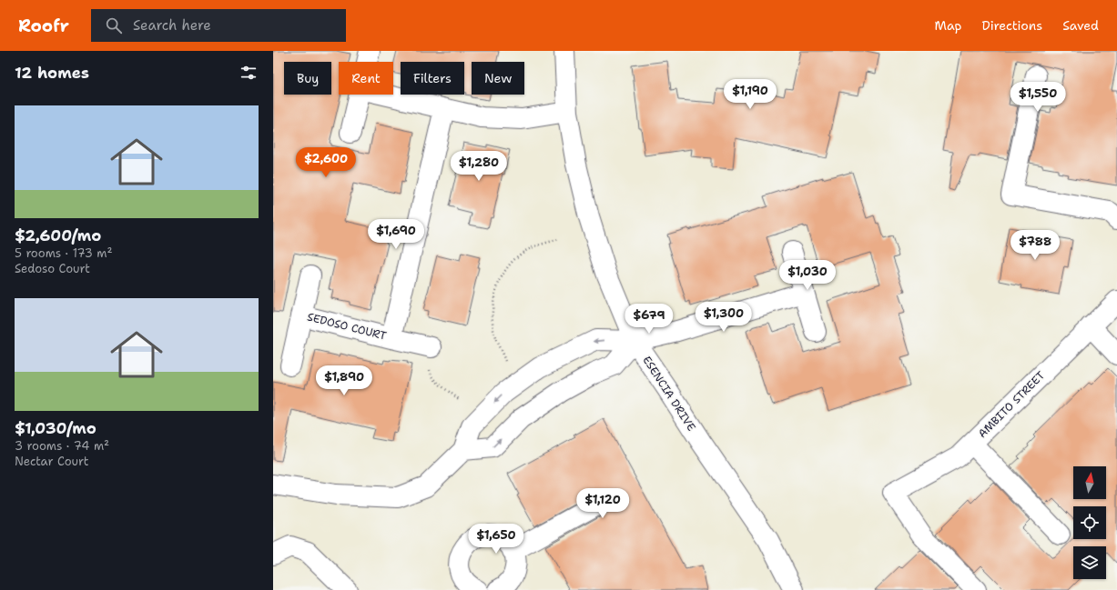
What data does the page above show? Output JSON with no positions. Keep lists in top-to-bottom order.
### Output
{
  "streets": {
    "street": ["SEDOSO COURT", "ESENCIA DRIVE", "AMBITO STREET"]
  },
  "north": "top",
  "page": {
    "header": "Roofr",
    "search": "Search here",
    "nav": ["Map", "Directions", "Saved"],
    "heading": "12 homes",
    "chip": [
      "Buy",
      "Rent",
      "Filters",
      "New"
    ],
    "price": [
      "$1,190",
      "$1,550",
      "$2,600",
      "$1,280",
      "$1,690",
      "$788",
      "$1,030",
      "$1,300",
      "$679",
      "$1,890",
      "$1,120",
      "$1,650"
    ],
    "list": [
      {
        "name": "$2,600/mo",
        "note": "5 rooms · 173 m² · Sedoso Court"
      },
      {
        "name": "$1,030/mo",
        "note": "3 rooms · 74 m² · Nectar Court"
      }
    ]
  }
}
